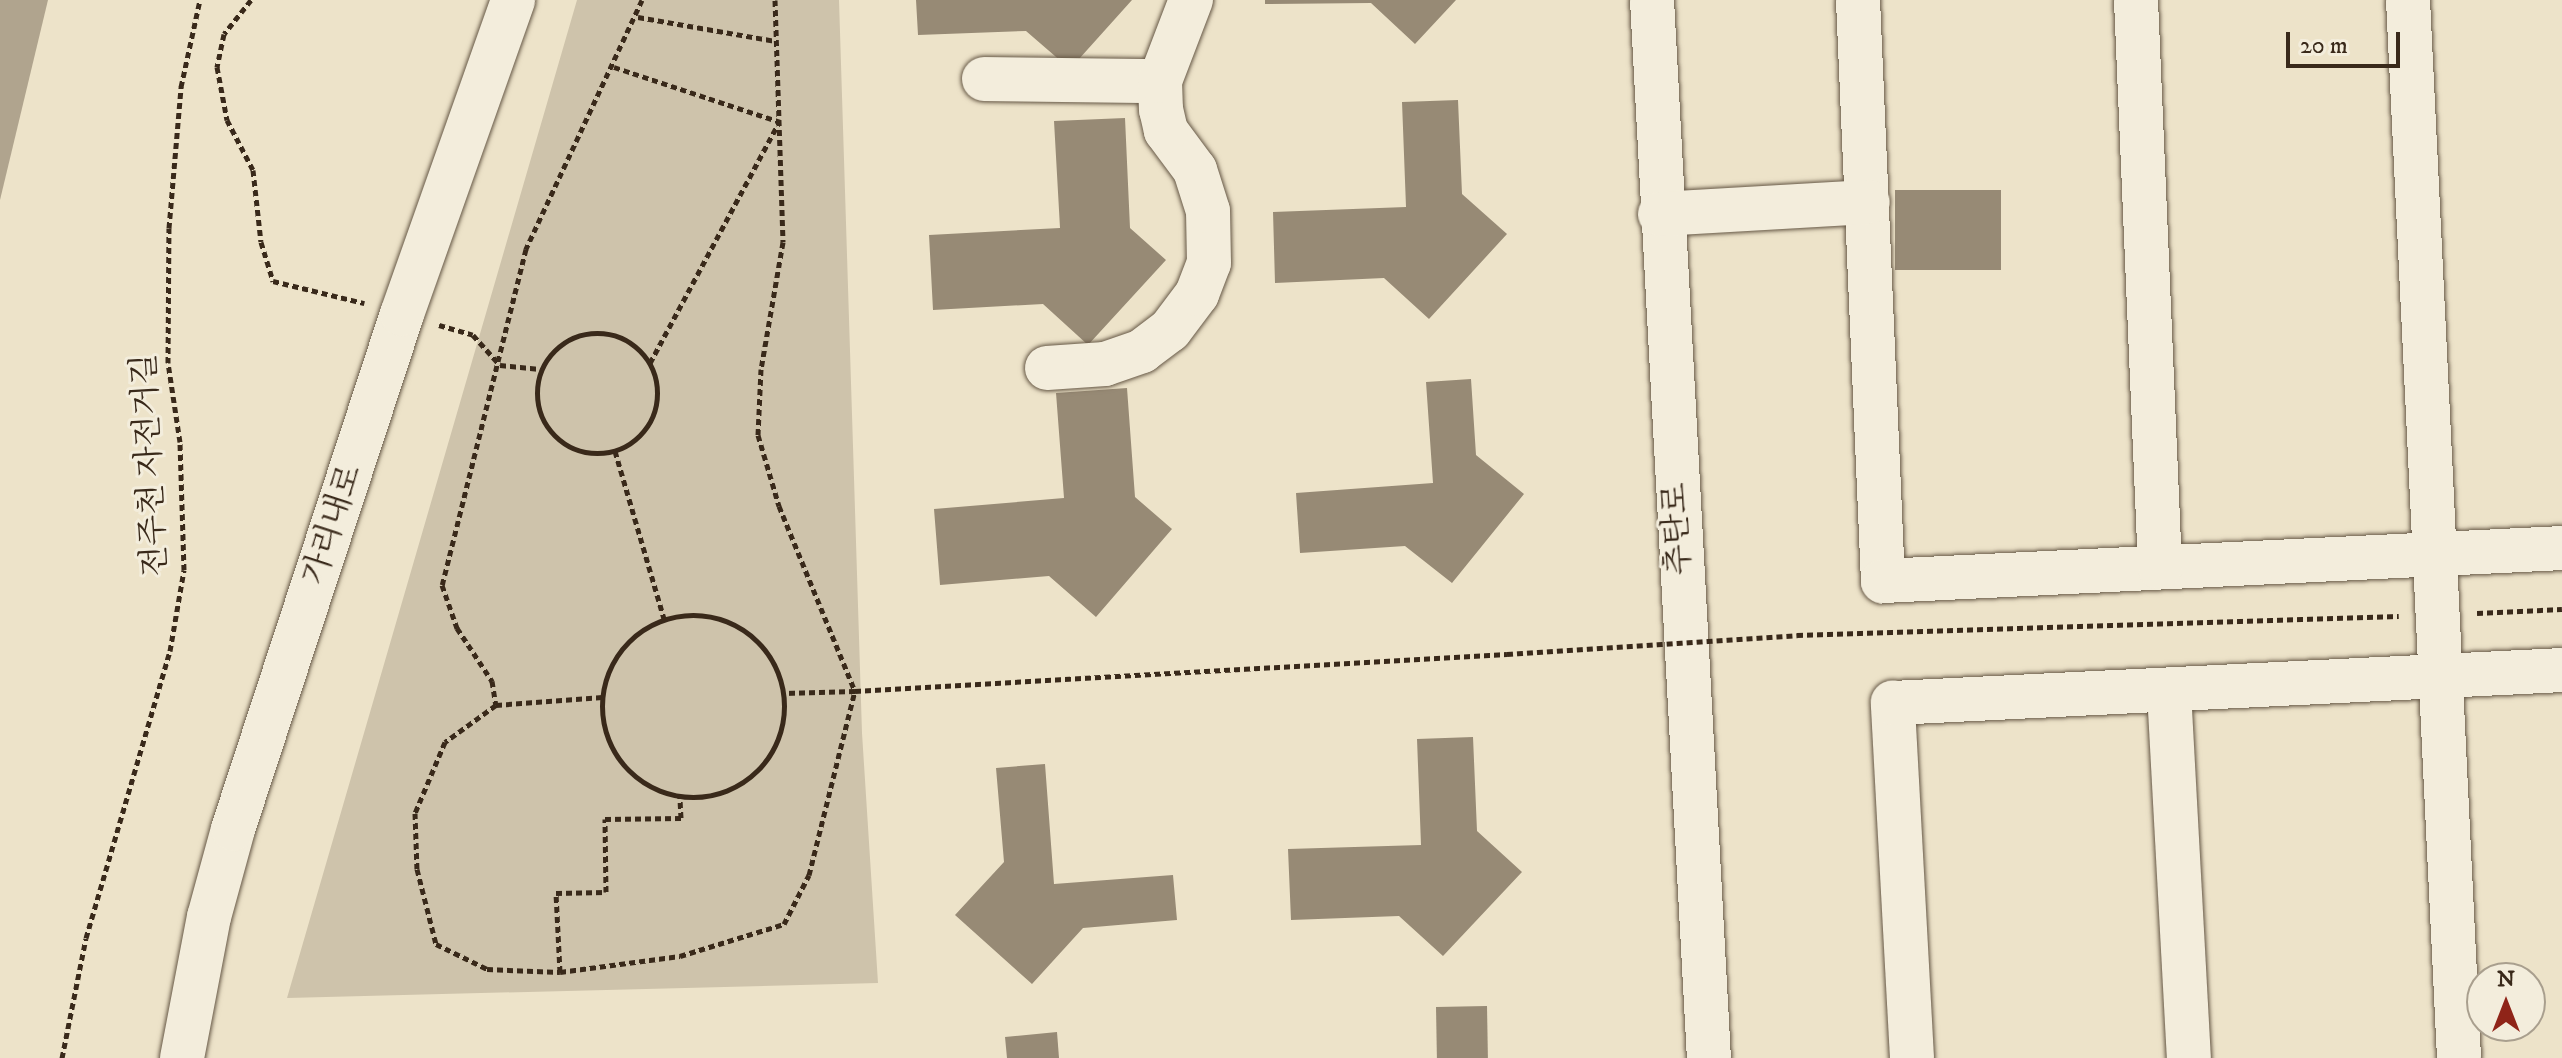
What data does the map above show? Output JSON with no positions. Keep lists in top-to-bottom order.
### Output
{
  "streets": {
    "street": ["가리내로", "추탄로"],
    "path": ["전주천 자전거길"]
  },
  "scale_bar": "20 m",
  "north": "top"
}
